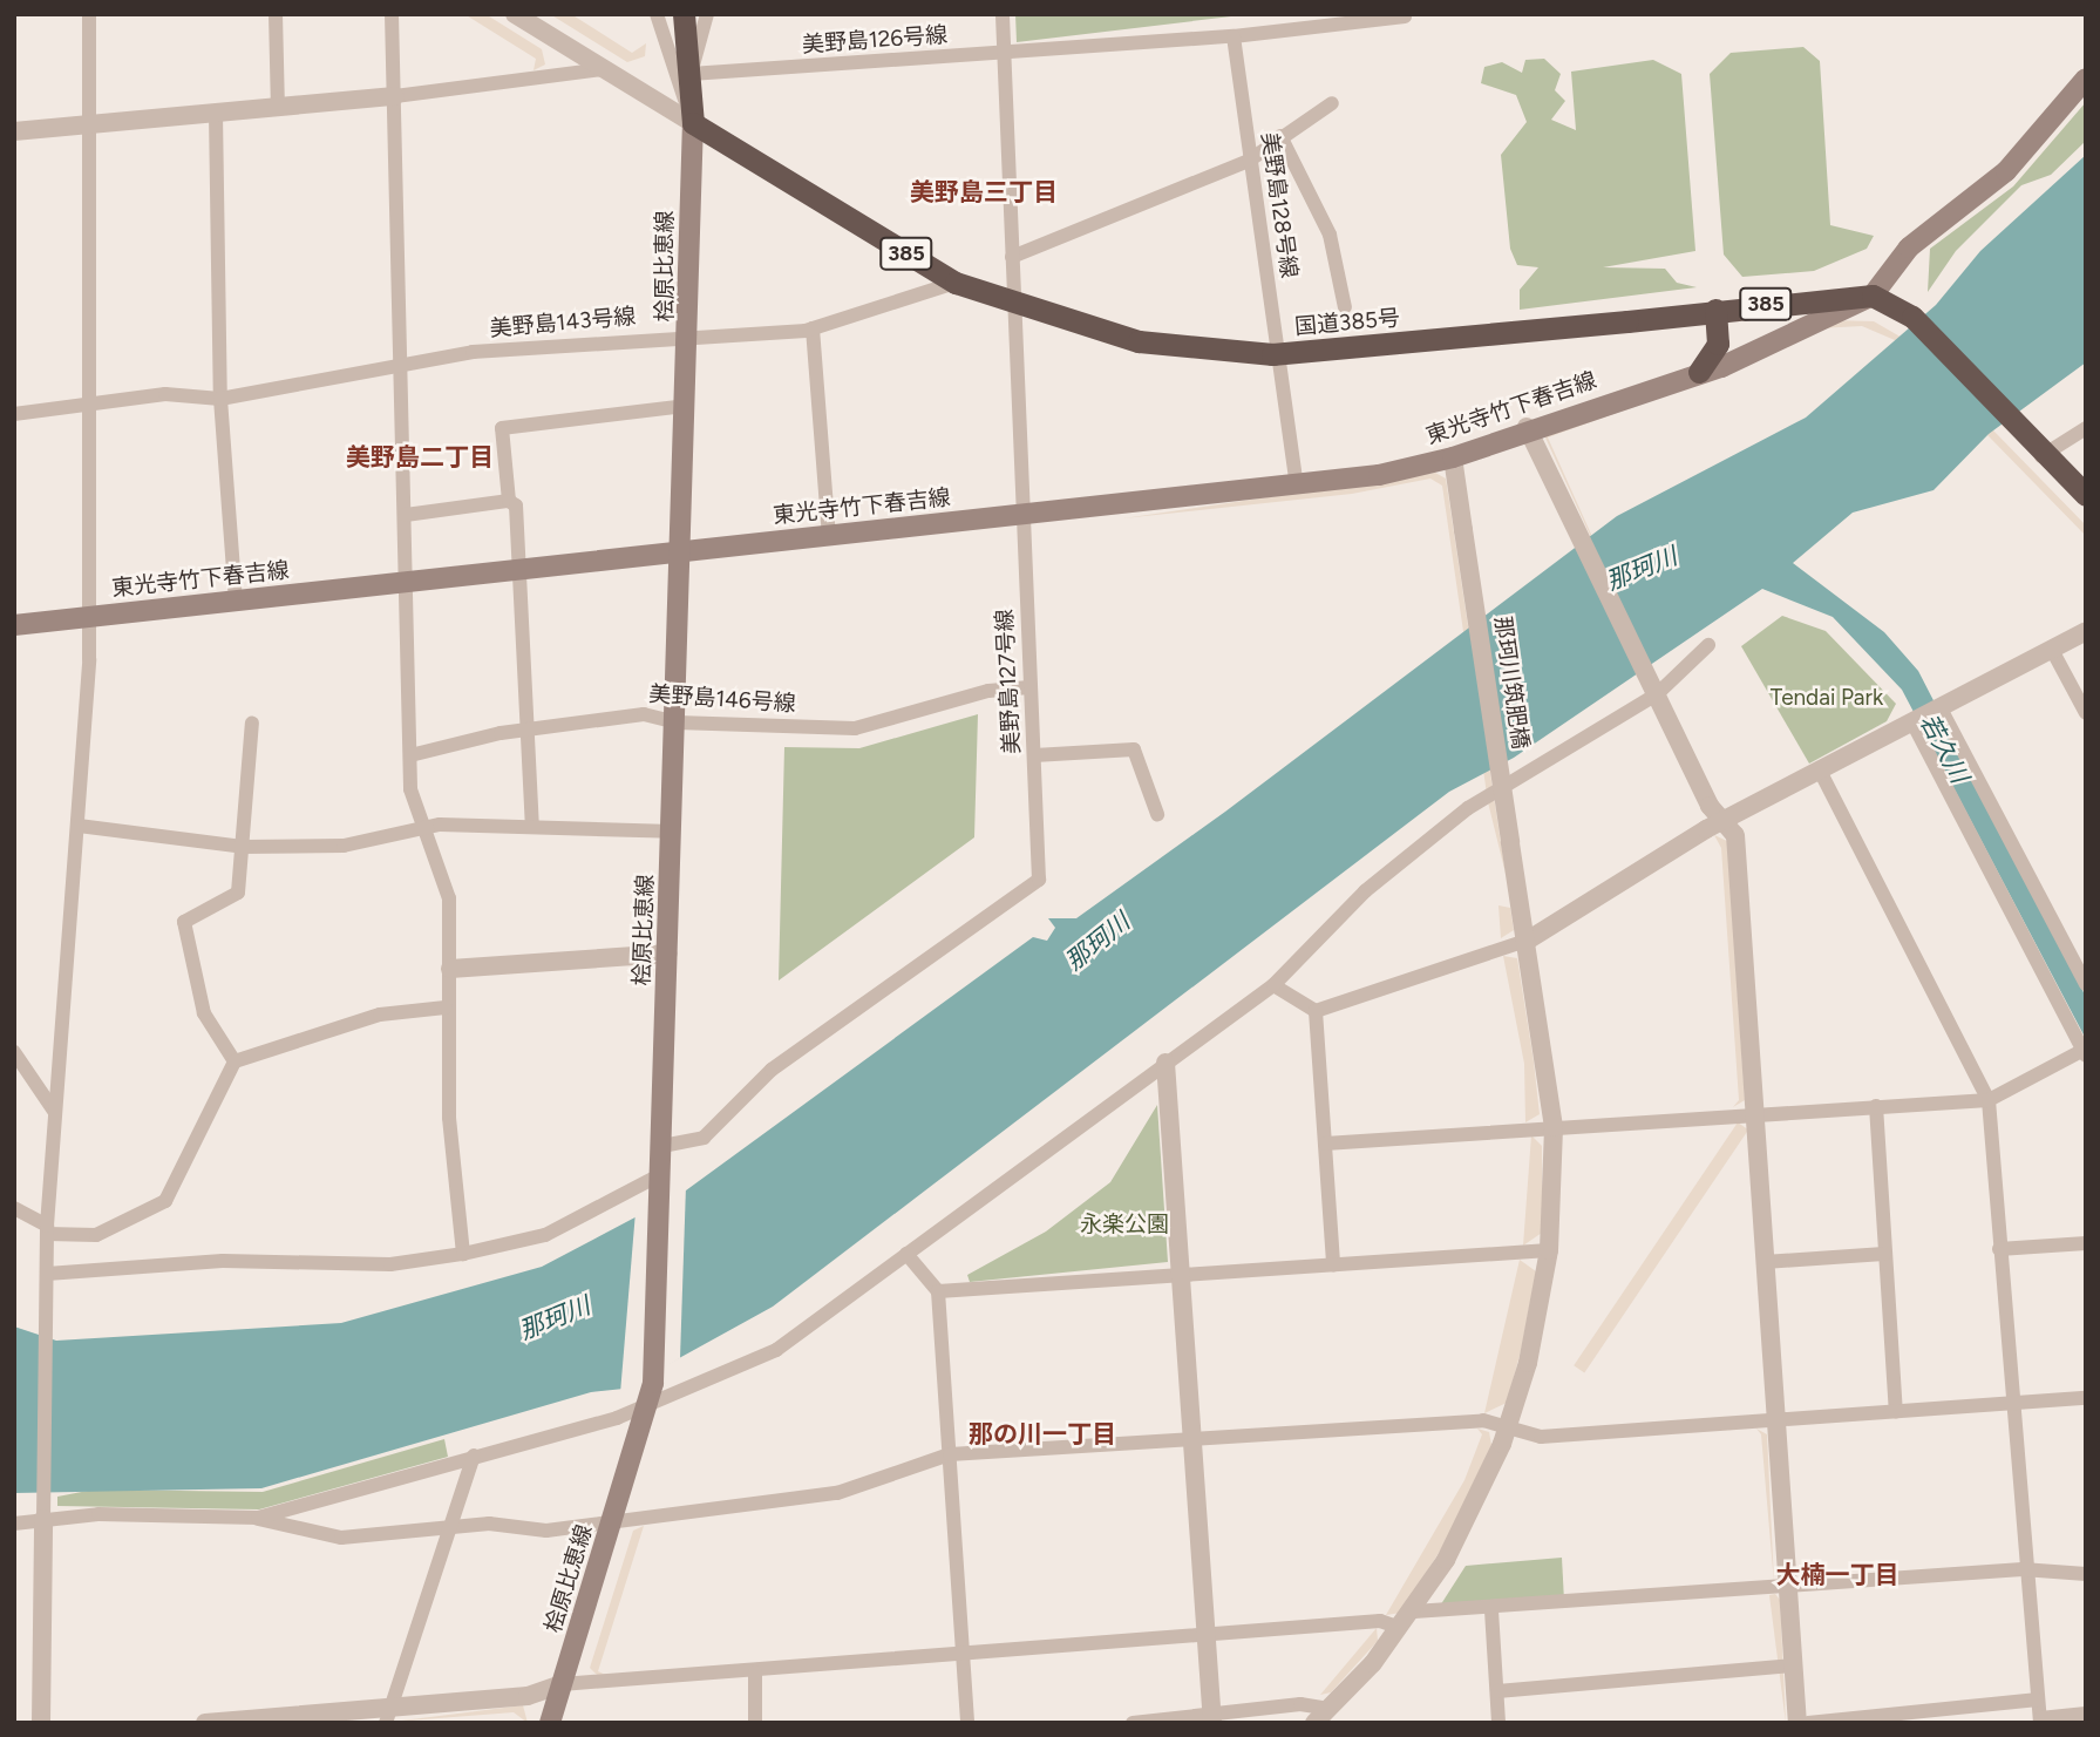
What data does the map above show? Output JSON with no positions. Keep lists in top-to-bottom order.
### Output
{
  "streets": {
    "highway": ["385", "国道385号"],
    "main road": ["桧原比恵線", "東光寺竹下春吉線"],
    "street": [
      "美野島126号線",
      "美野島128号線",
      "美野島143号線",
      "美野島127号線",
      "那珂川筑肥橋",
      "美野島146号線"
    ]
  },
  "crossings": [
    ["美野島126号線", "美野島128号線"],
    ["美野島126号線", "美野島127号線"],
    ["美野島128号線", "東光寺竹下春吉線"],
    ["桧原比恵線", "美野島143号線"],
    ["桧原比恵線", "国道385号"],
    ["桧原比恵線", "東光寺竹下春吉線"],
    ["桧原比恵線", "美野島127号線"],
    ["桧原比恵線", "美野島146号線"],
    ["美野島143号線", "国道385号"],
    ["国道385号", "東光寺竹下春吉線"],
    ["国道385号", "美野島127号線"],
    ["東光寺竹下春吉線", "美野島127号線"],
    ["東光寺竹下春吉線", "那珂川筑肥橋"],
    ["美野島127号線", "美野島146号線"]
  ],
  "districts": [
    "美野島三丁目",
    "美野島二丁目",
    "那の川一丁目",
    "大楠一丁目"
  ],
  "water": ["那珂川", "若久川"],
  "parks": ["Tendai Park", "永楽公園"]
}
